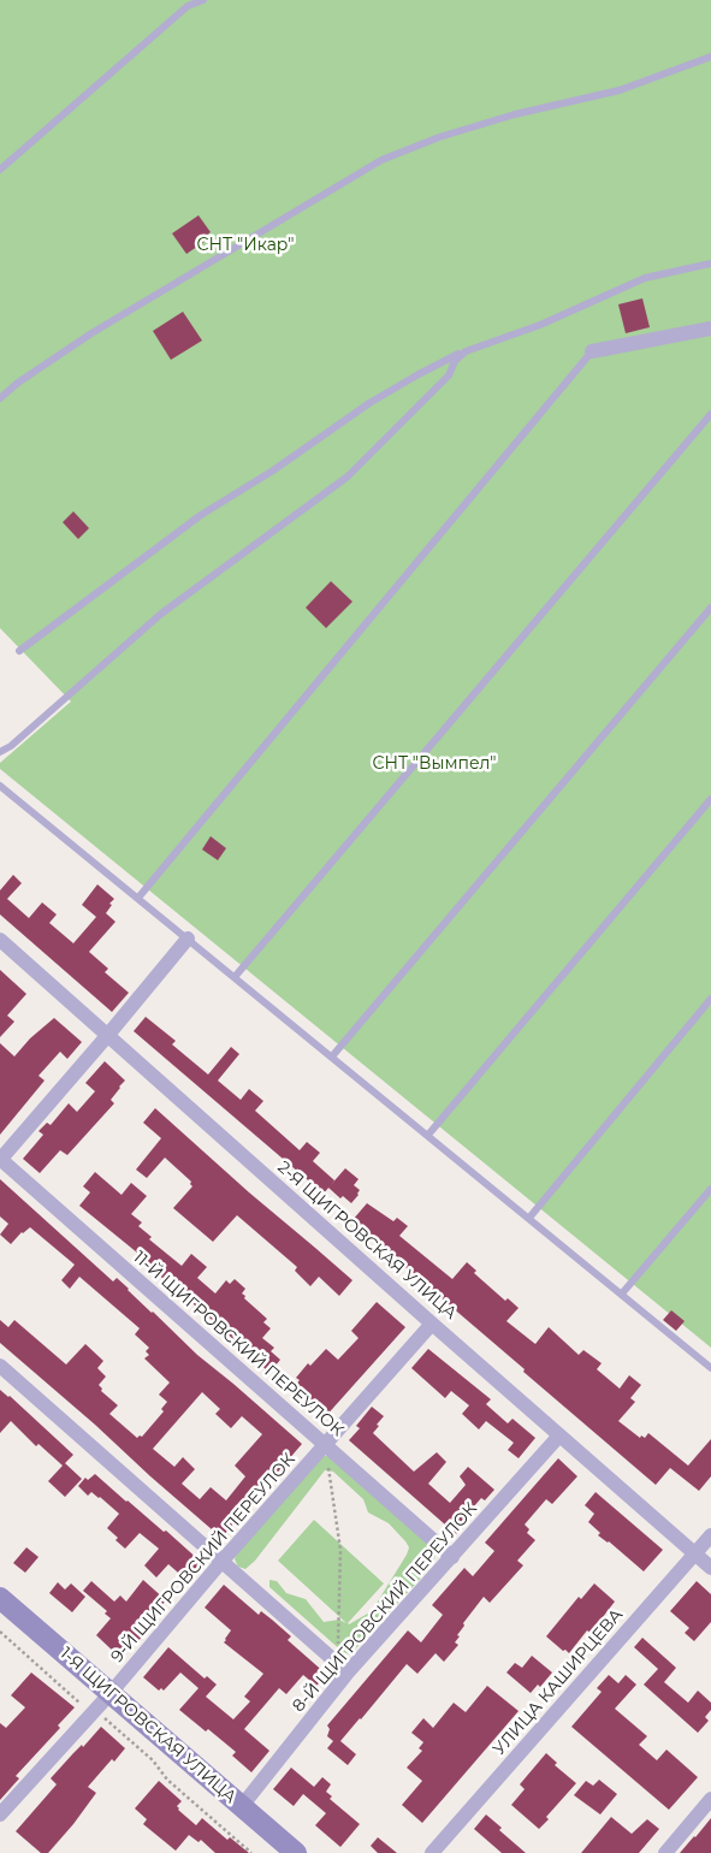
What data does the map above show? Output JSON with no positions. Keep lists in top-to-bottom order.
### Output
{
  "streets": {
    "street": [
      "2-Я ЩИГРОВСКАЯ УЛИЦА",
      "11-Й ЩИГРОВСКИЙ ПЕРЕУЛОК",
      "9-Й ЩИГРОВСКИЙ ПЕРЕУЛОК",
      "8-Й ЩИГРОВСКИЙ ПЕРЕУЛОК",
      "УЛИЦА КАШИРЦЕВА",
      "1-Я ЩИГРОВСКАЯ УЛИЦА"
    ]
  },
  "crossings": [
    ["2-Я ЩИГРОВСКАЯ УЛИЦА", "9-Й ЩИГРОВСКИЙ ПЕРЕУЛОК"],
    ["2-Я ЩИГРОВСКАЯ УЛИЦА", "8-Й ЩИГРОВСКИЙ ПЕРЕУЛОК"],
    ["2-Я ЩИГРОВСКАЯ УЛИЦА", "УЛИЦА КАШИРЦЕВА"],
    ["11-Й ЩИГРОВСКИЙ ПЕРЕУЛОК", "9-Й ЩИГРОВСКИЙ ПЕРЕУЛОК"],
    ["11-Й ЩИГРОВСКИЙ ПЕРЕУЛОК", "8-Й ЩИГРОВСКИЙ ПЕРЕУЛОК"],
    ["9-Й ЩИГРОВСКИЙ ПЕРЕУЛОК", "1-Я ЩИГРОВСКАЯ УЛИЦА"],
    ["8-Й ЩИГРОВСКИЙ ПЕРЕУЛОК", "1-Я ЩИГРОВСКАЯ УЛИЦА"]
  ],
  "parks": ["СНТ \"Икар\"", "СНТ \"Вымпел\""]
}
